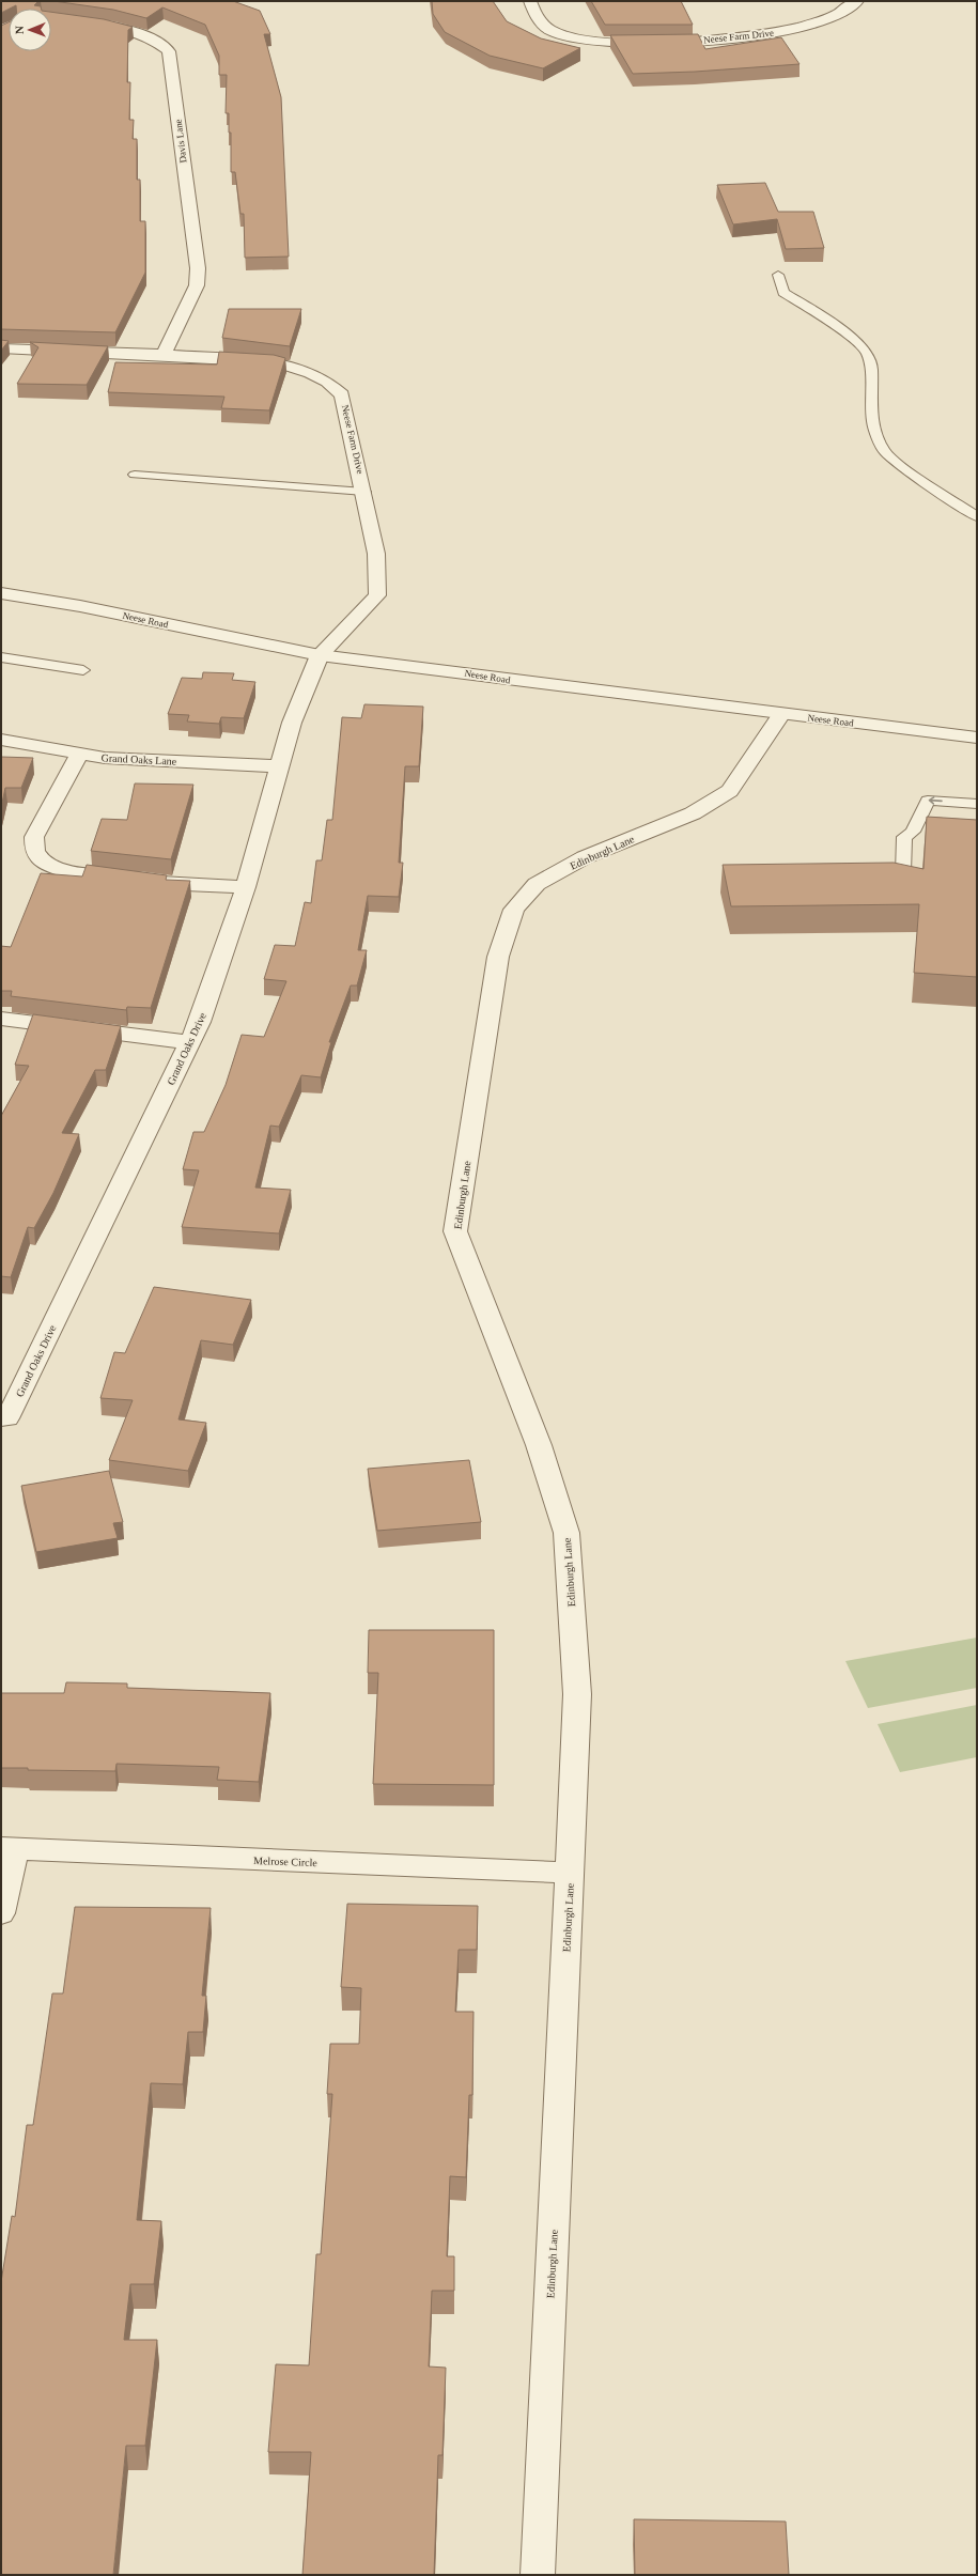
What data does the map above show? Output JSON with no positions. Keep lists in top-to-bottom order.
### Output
{
  "streets": {
    "street": [
      "Neese Farm Drive",
      "Davis Lane",
      "Neese Road",
      "Grand Oaks Lane",
      "Edinburgh Lane",
      "Grand Oaks Drive",
      "Melrose Circle"
    ]
  },
  "crossings": [
    ["Neese Farm Drive", "Davis Lane"],
    ["Neese Farm Drive", "Neese Road"],
    ["Neese Farm Drive", "Grand Oaks Drive"],
    ["Neese Road", "Edinburgh Lane"],
    ["Neese Road", "Grand Oaks Drive"],
    ["Grand Oaks Lane", "Grand Oaks Drive"],
    ["Edinburgh Lane", "Melrose Circle"]
  ],
  "north": "left"
}
